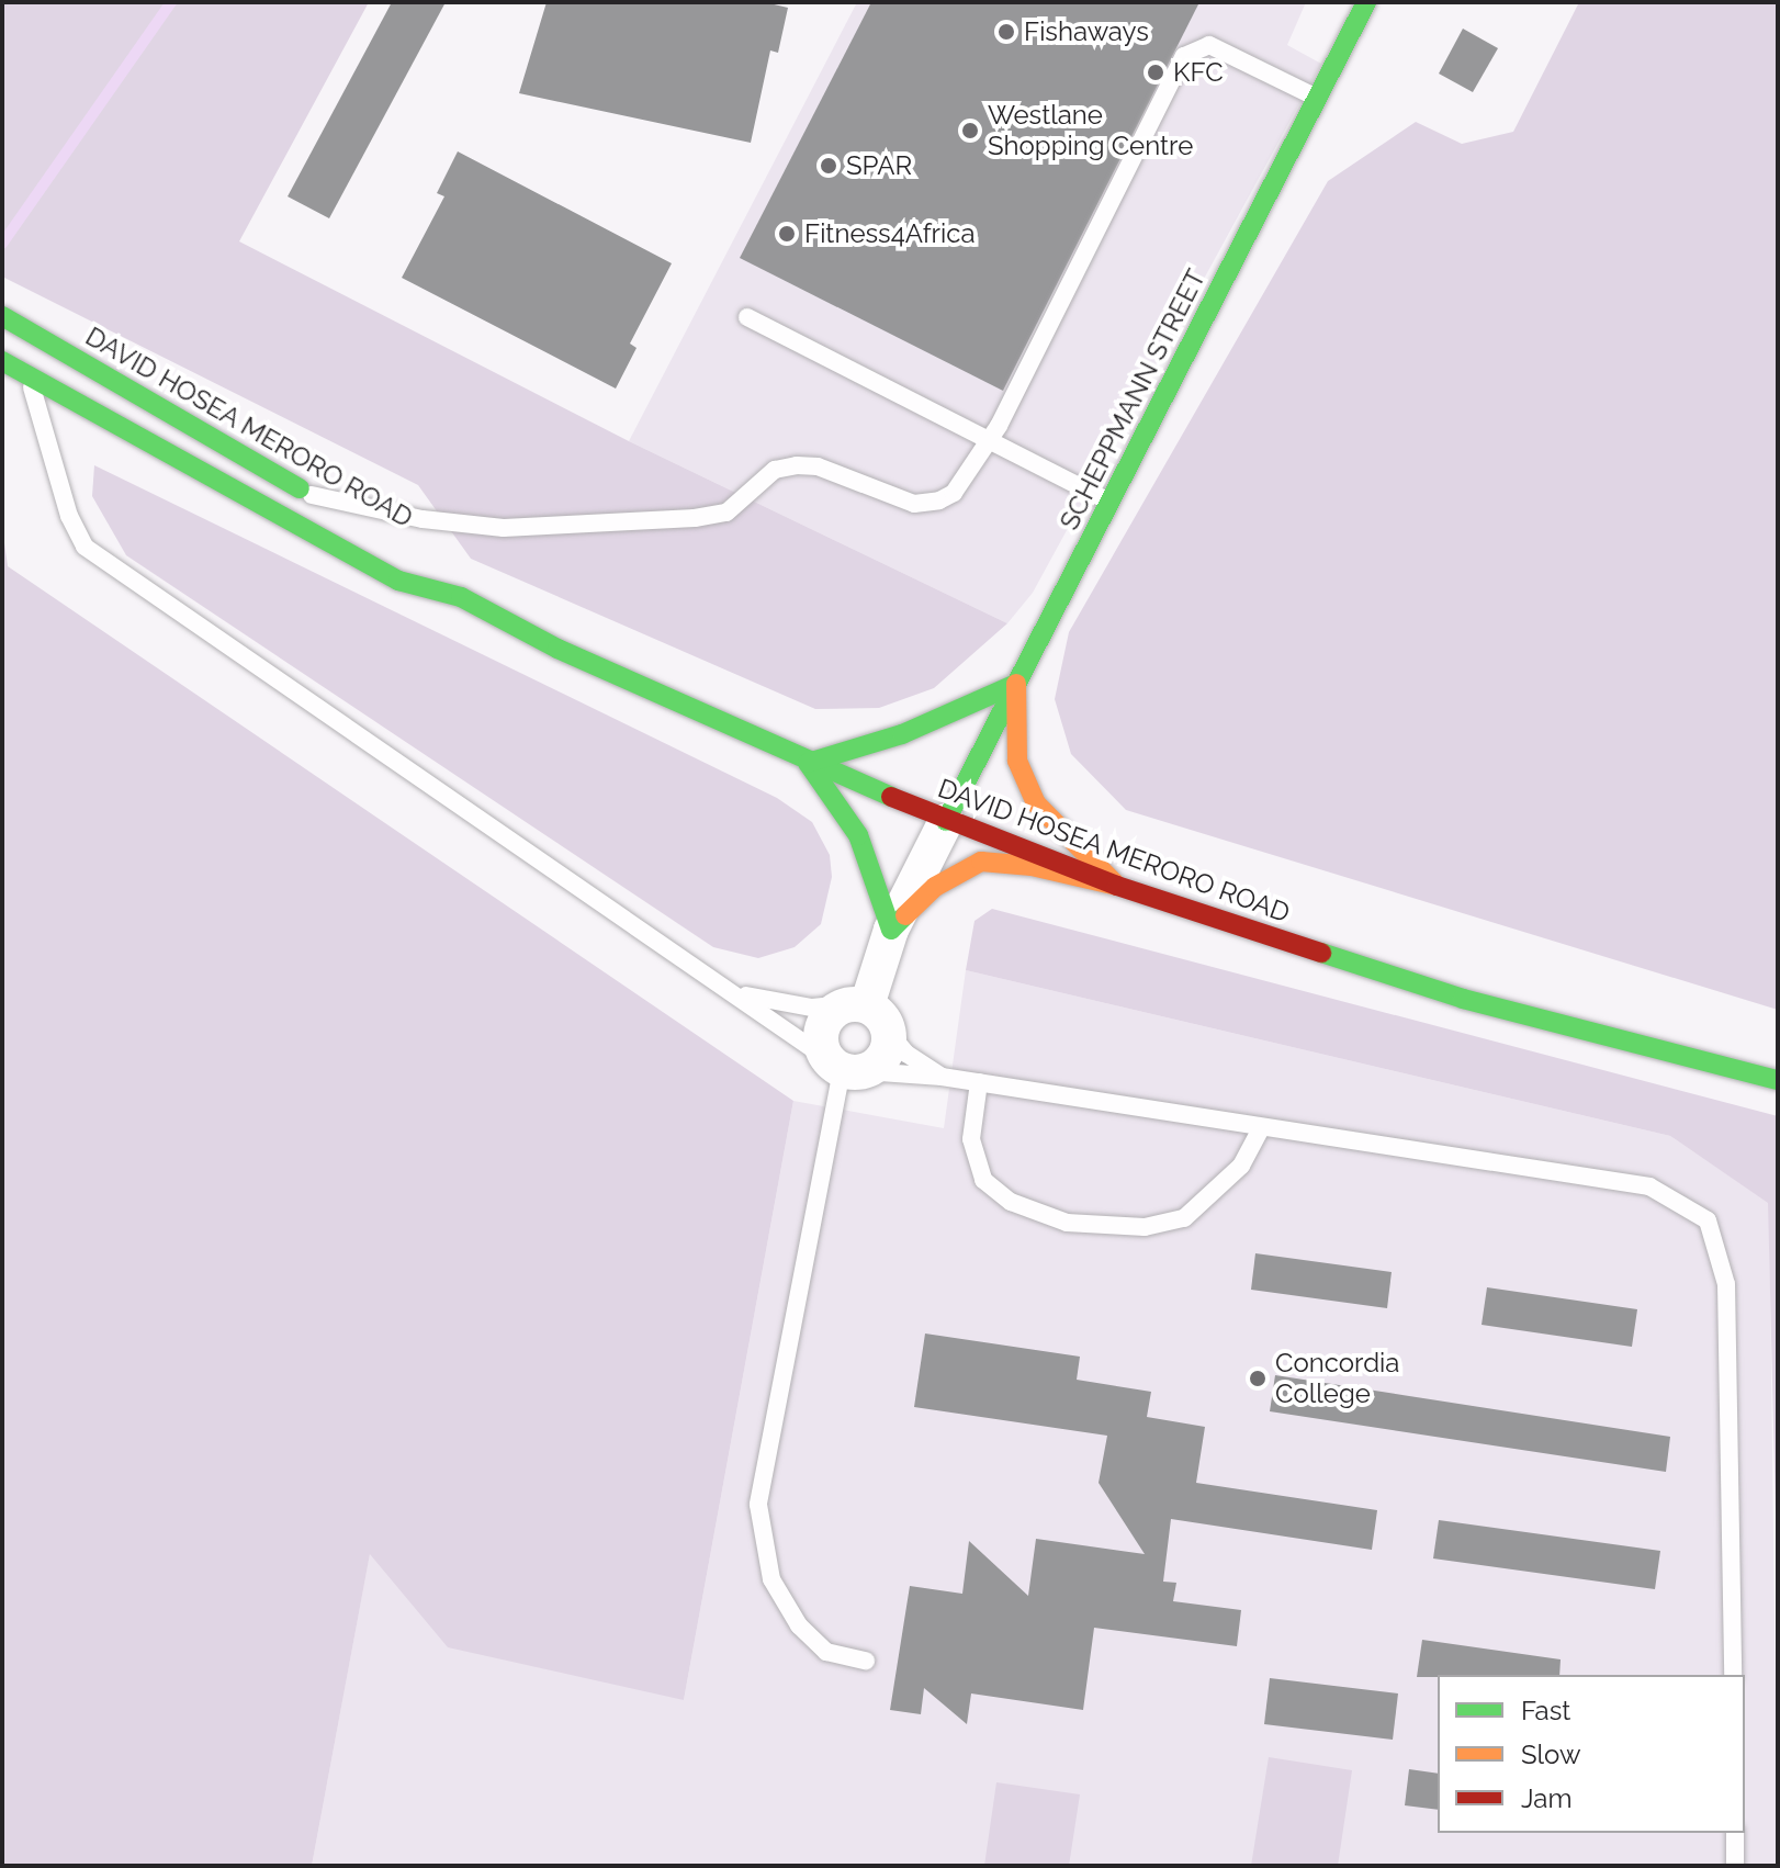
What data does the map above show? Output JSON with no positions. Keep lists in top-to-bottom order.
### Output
{
  "streets": {
    "main road": ["SCHEPPMANN STREET", "DAVID HOSEA MERORO ROAD"]
  },
  "crossings": [
    ["SCHEPPMANN STREET", "DAVID HOSEA MERORO ROAD"]
  ],
  "places": [
    "Fishaways",
    "KFC",
    "Westlane Shopping Centre",
    "SPAR",
    "Fitness4Africa",
    "Concordia College"
  ],
  "legend": ["Fast", "Slow", "Jam"]
}
